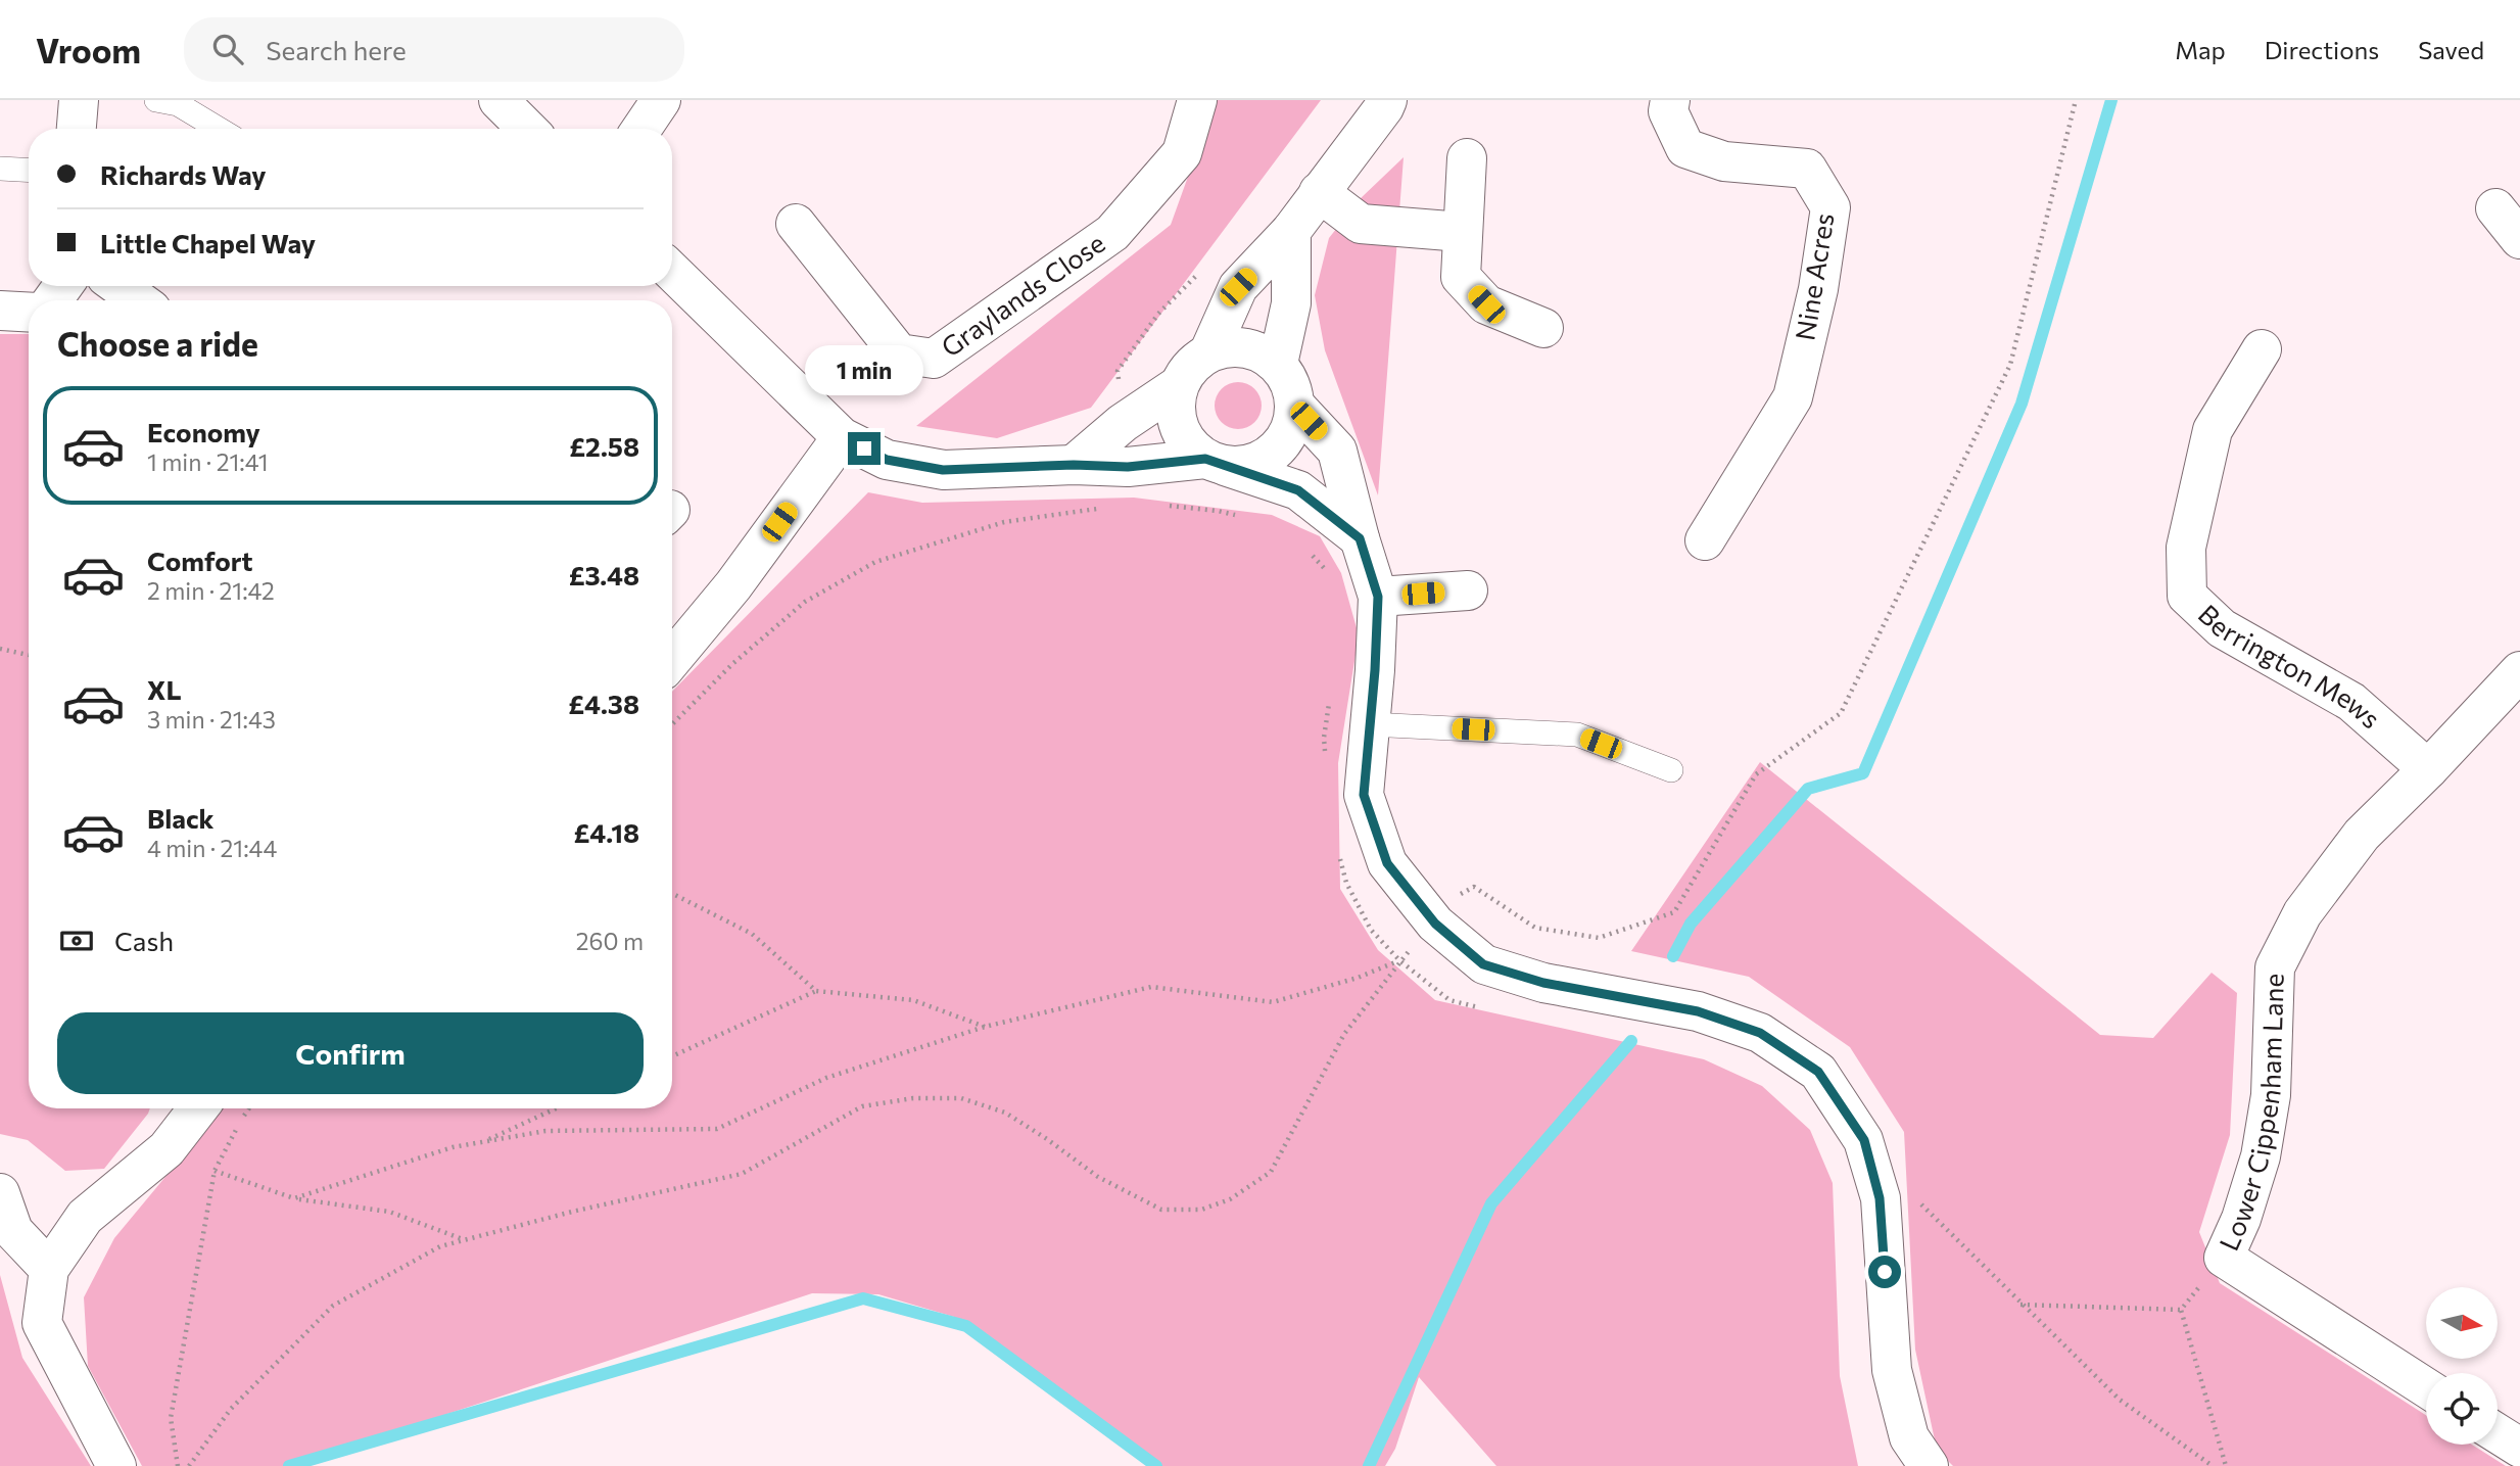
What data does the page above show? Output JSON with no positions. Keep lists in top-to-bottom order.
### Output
{
  "streets": {
    "street": [
      "Nine Acres",
      "Graylands Close",
      "Berrington Mews",
      "Lower Cippenham Lane"
    ]
  },
  "crossings": [
    ["Berrington Mews", "Lower Cippenham Lane"]
  ],
  "north": "right",
  "page": {
    "header": "Vroom",
    "search": "Search here",
    "nav": ["Map", "Directions", "Saved"],
    "banner": ["Richards Way", "Little Chapel Way"],
    "heading": "Choose a ride",
    "bubble": "1 min",
    "list": [
      {
        "name": "Economy",
        "note": "1 min · 21:41",
        "value": "£2.58"
      },
      {
        "name": "Comfort",
        "note": "2 min · 21:42",
        "value": "£3.48"
      },
      {
        "name": "XL",
        "note": "3 min · 21:43",
        "value": "£4.38"
      },
      {
        "name": "Black",
        "note": "4 min · 21:44",
        "value": "£4.18"
      }
    ],
    "pay": ["Cash", "260 m"],
    "buttons": "Confirm"
  }
}
